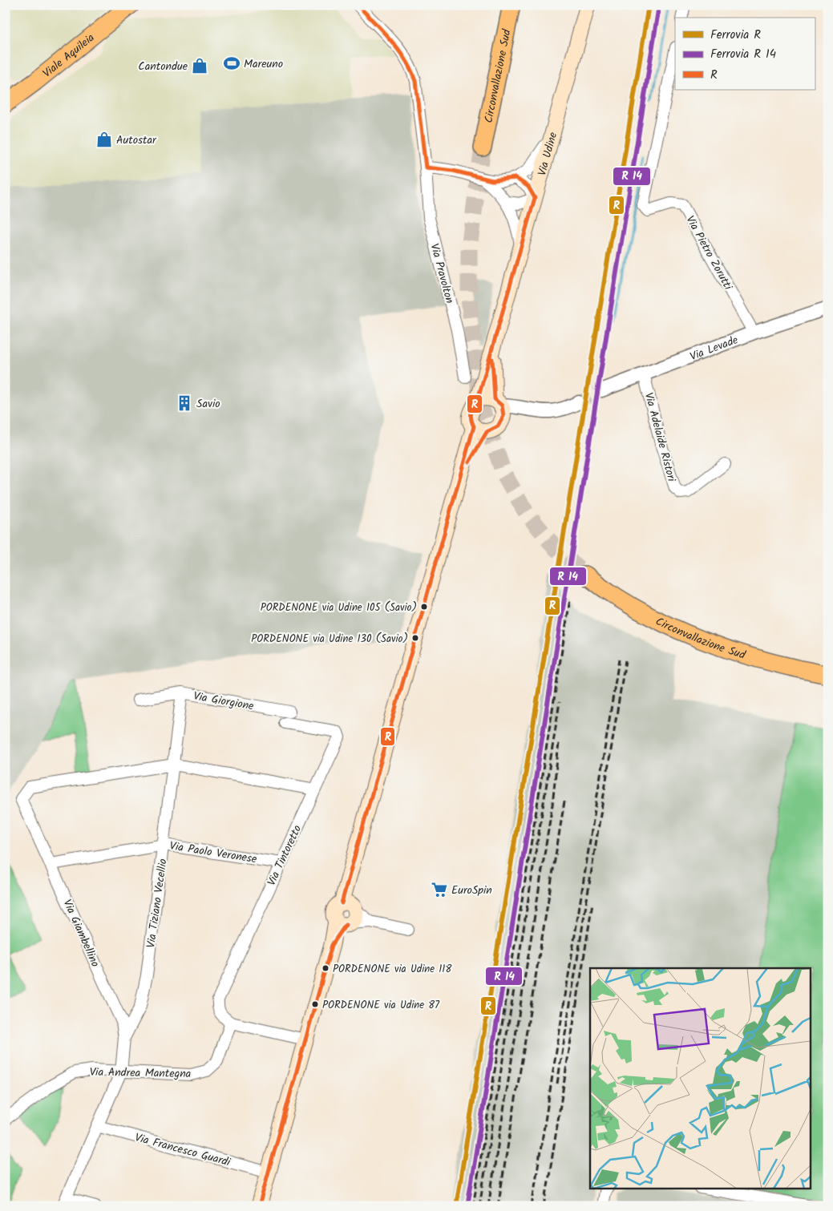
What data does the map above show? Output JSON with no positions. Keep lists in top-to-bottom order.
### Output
{
  "streets": {
    "main road": ["Viale Aquileia", "Circonvallazione Sud", "Via Udine"],
    "street": [
      "Via Pietro Zorutti",
      "Via Pravolton",
      "Via Levade",
      "Via Adelaide Ristori",
      "Via Giorgione",
      "Via Paolo Veronese",
      "Via Tintoretto",
      "Via Tiziano Vecellio",
      "Via Giambellino",
      "Via Andrea Mantegna",
      "Via Francesco Guardi"
    ]
  },
  "crossings": [
    ["Via Pietro Zorutti", "Via Levade"],
    ["Via Levade", "Via Adelaide Ristori"],
    ["Via Giorgione", "Via Tiziano Vecellio"],
    ["Via Giorgione", "Via Giambellino"],
    ["Via Paolo Veronese", "Via Tintoretto"],
    ["Via Paolo Veronese", "Via Tiziano Vecellio"],
    ["Via Paolo Veronese", "Via Giambellino"],
    ["Via Tintoretto", "Via Andrea Mantegna"],
    ["Via Tiziano Vecellio", "Via Giambellino"],
    ["Via Giambellino", "Via Andrea Mantegna"],
    ["Via Giambellino", "Via Francesco Guardi"]
  ],
  "places": {
    "sports": ["Mareuno"],
    "shop": ["Cantondue", "Autostar"],
    "building": ["Savio"],
    "other": [
      "PORDENONE via Udine 105 (Savio)",
      "PORDENONE via Udine 130 (Savio)",
      "PORDENONE via Udine 118",
      "PORDENONE via Udine 87"
    ],
    "supermarket": ["EuroSpin"]
  },
  "lines": ["rail line R", "transit line R"],
  "legend": ["Ferrovia R", "Ferrovia R 14", "R"]
}
